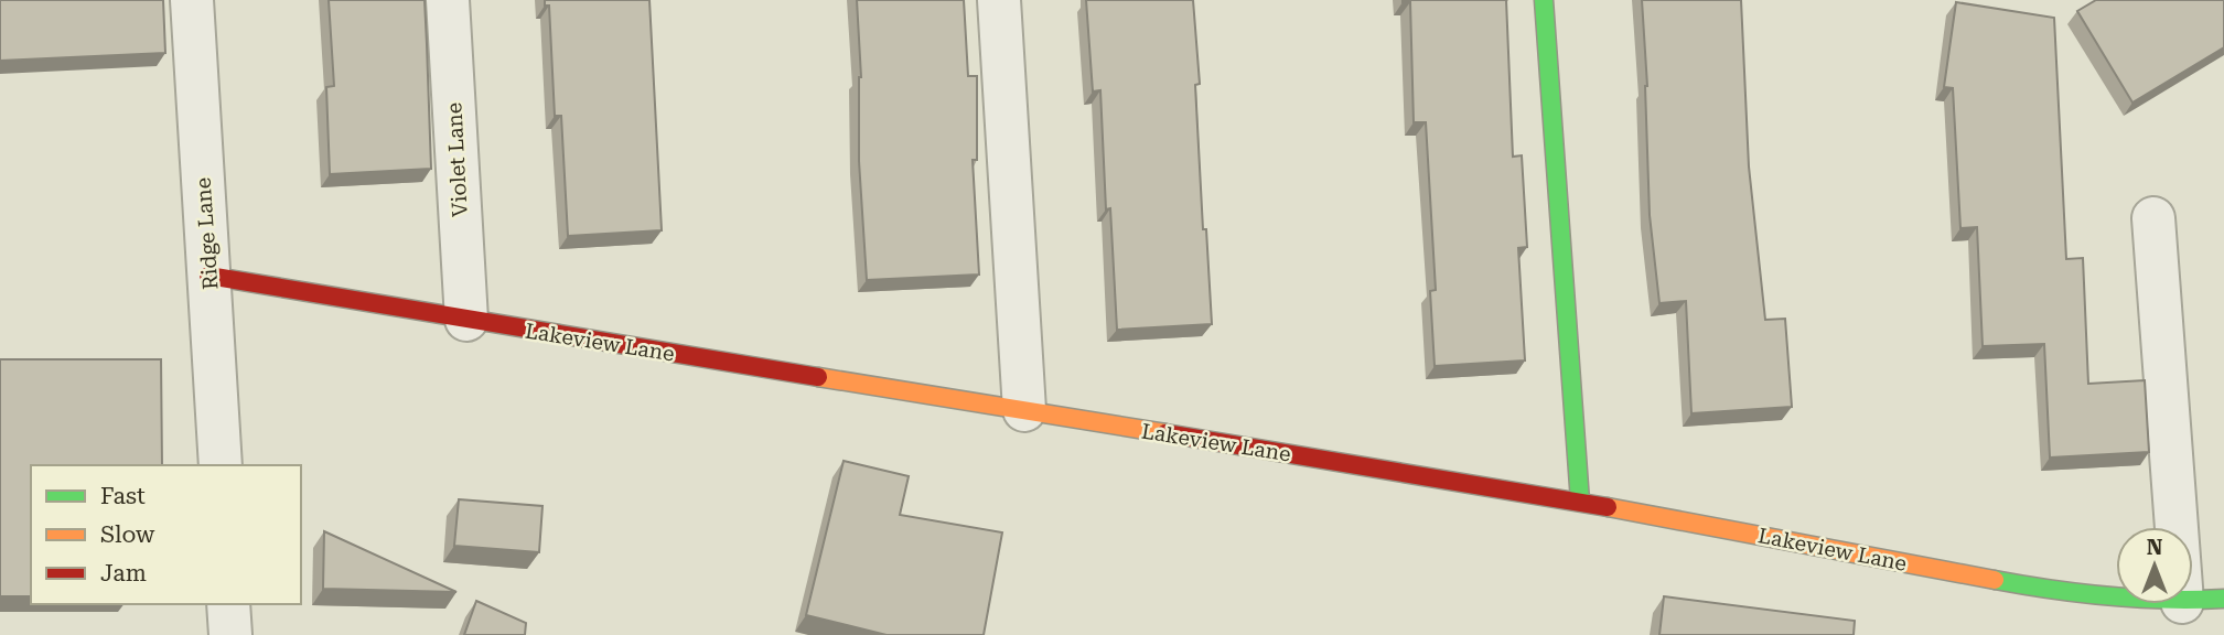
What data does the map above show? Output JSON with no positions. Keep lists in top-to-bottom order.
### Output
{
  "streets": {
    "street": ["Violet Lane", "Ridge Lane", "Lakeview Lane"]
  },
  "crossings": [
    ["Violet Lane", "Lakeview Lane"],
    ["Ridge Lane", "Lakeview Lane"]
  ],
  "legend": ["Fast", "Slow", "Jam"],
  "north": "top"
}
